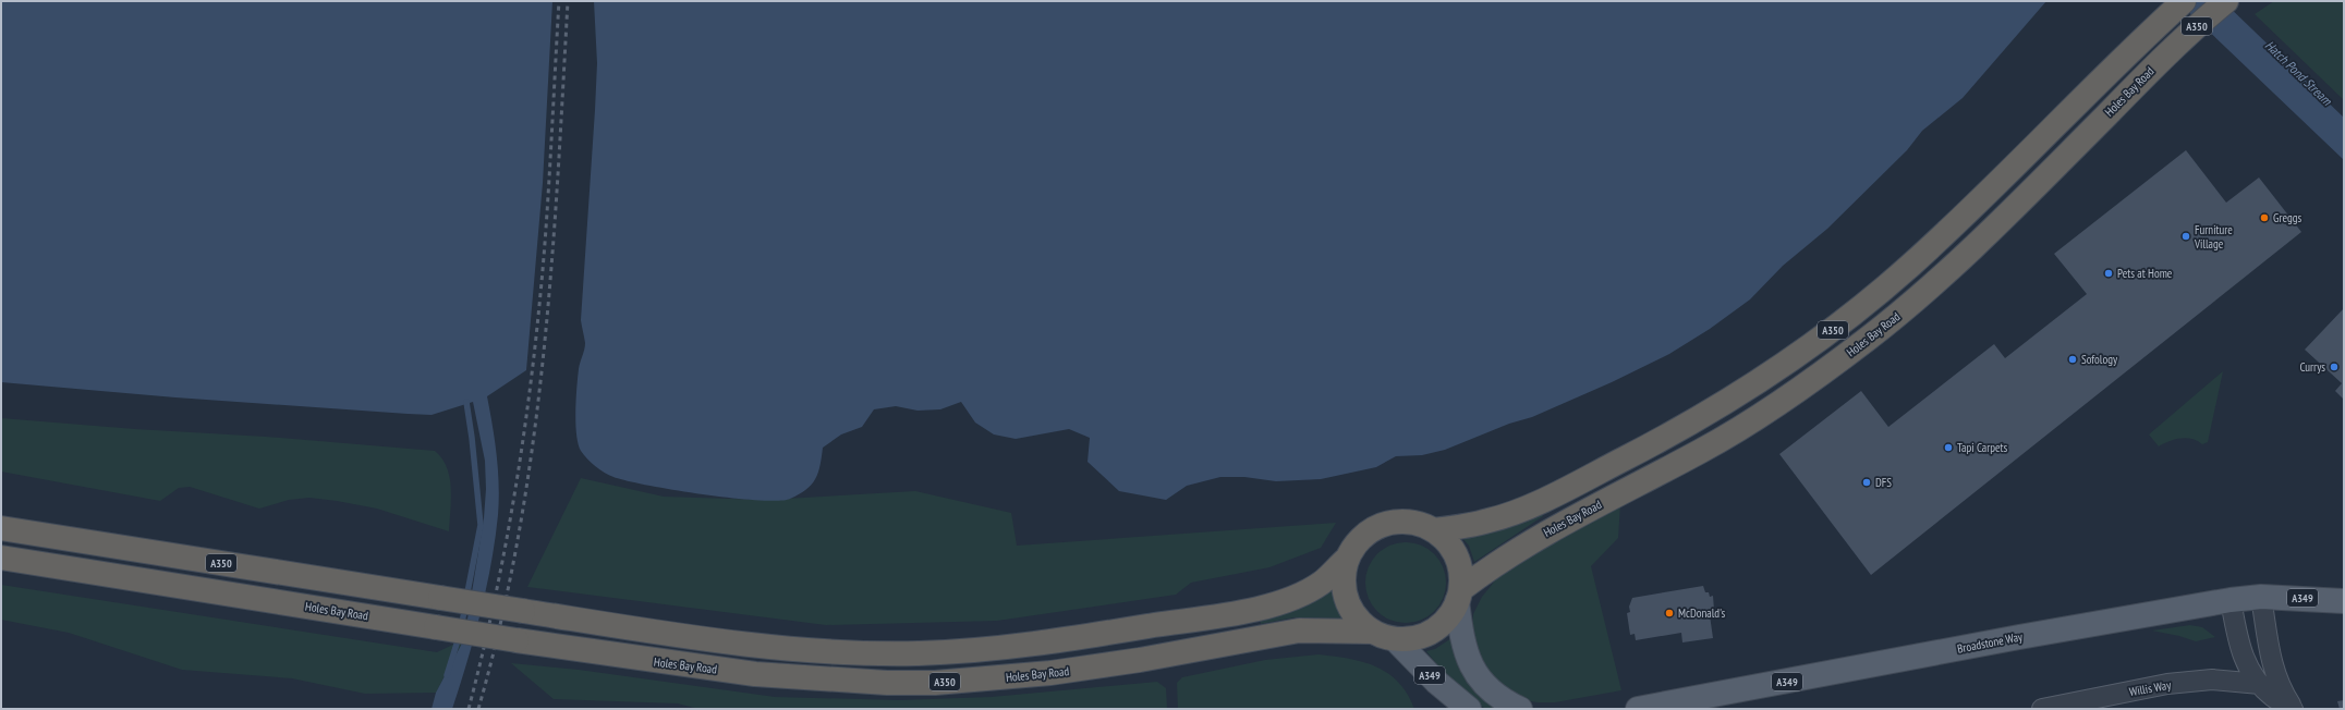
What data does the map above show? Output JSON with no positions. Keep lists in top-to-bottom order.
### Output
{
  "streets": {
    "highway": ["A350", "Holes Bay Road"],
    "main road": ["A349", "Broadstone Way"],
    "street": ["Willis Way"]
  },
  "crossings": [
    ["A350", "Holes Bay Road"],
    ["A350", "A349"],
    ["Holes Bay Road", "A349"]
  ],
  "water": ["Hatch Pond Stream"],
  "places": [
    "Greggs",
    "Furniture Village",
    "Pets at Home",
    "Sofology",
    "Currys",
    "Tapi Carpets",
    "DFS",
    "McDonald's"
  ]
}
